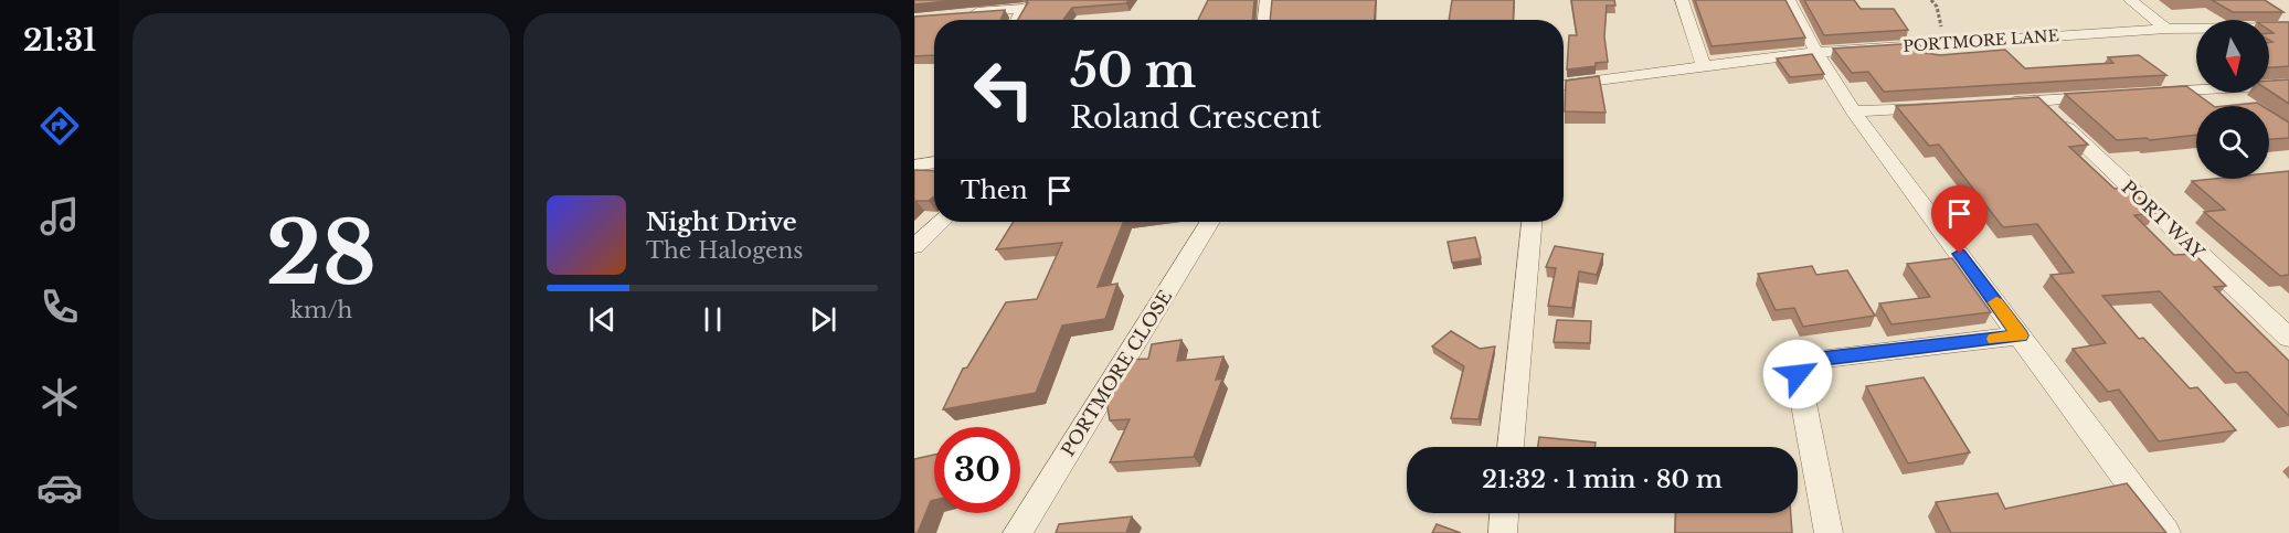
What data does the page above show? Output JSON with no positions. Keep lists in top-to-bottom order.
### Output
{
  "streets": {
    "street": ["PORTMORE LANE", "PORT WAY", "PORTMORE CLOSE"]
  },
  "north": "bottom",
  "page": {
    "tabs": "21:31",
    "tile": ["28", "km/h"],
    "turn": ["50 m", "Roland Crescent"],
    "then": "Then",
    "song": ["Night Drive", "The Halogens"],
    "limit": "30",
    "trip": "21:32 · 1 min · 80 m"
  }
}
